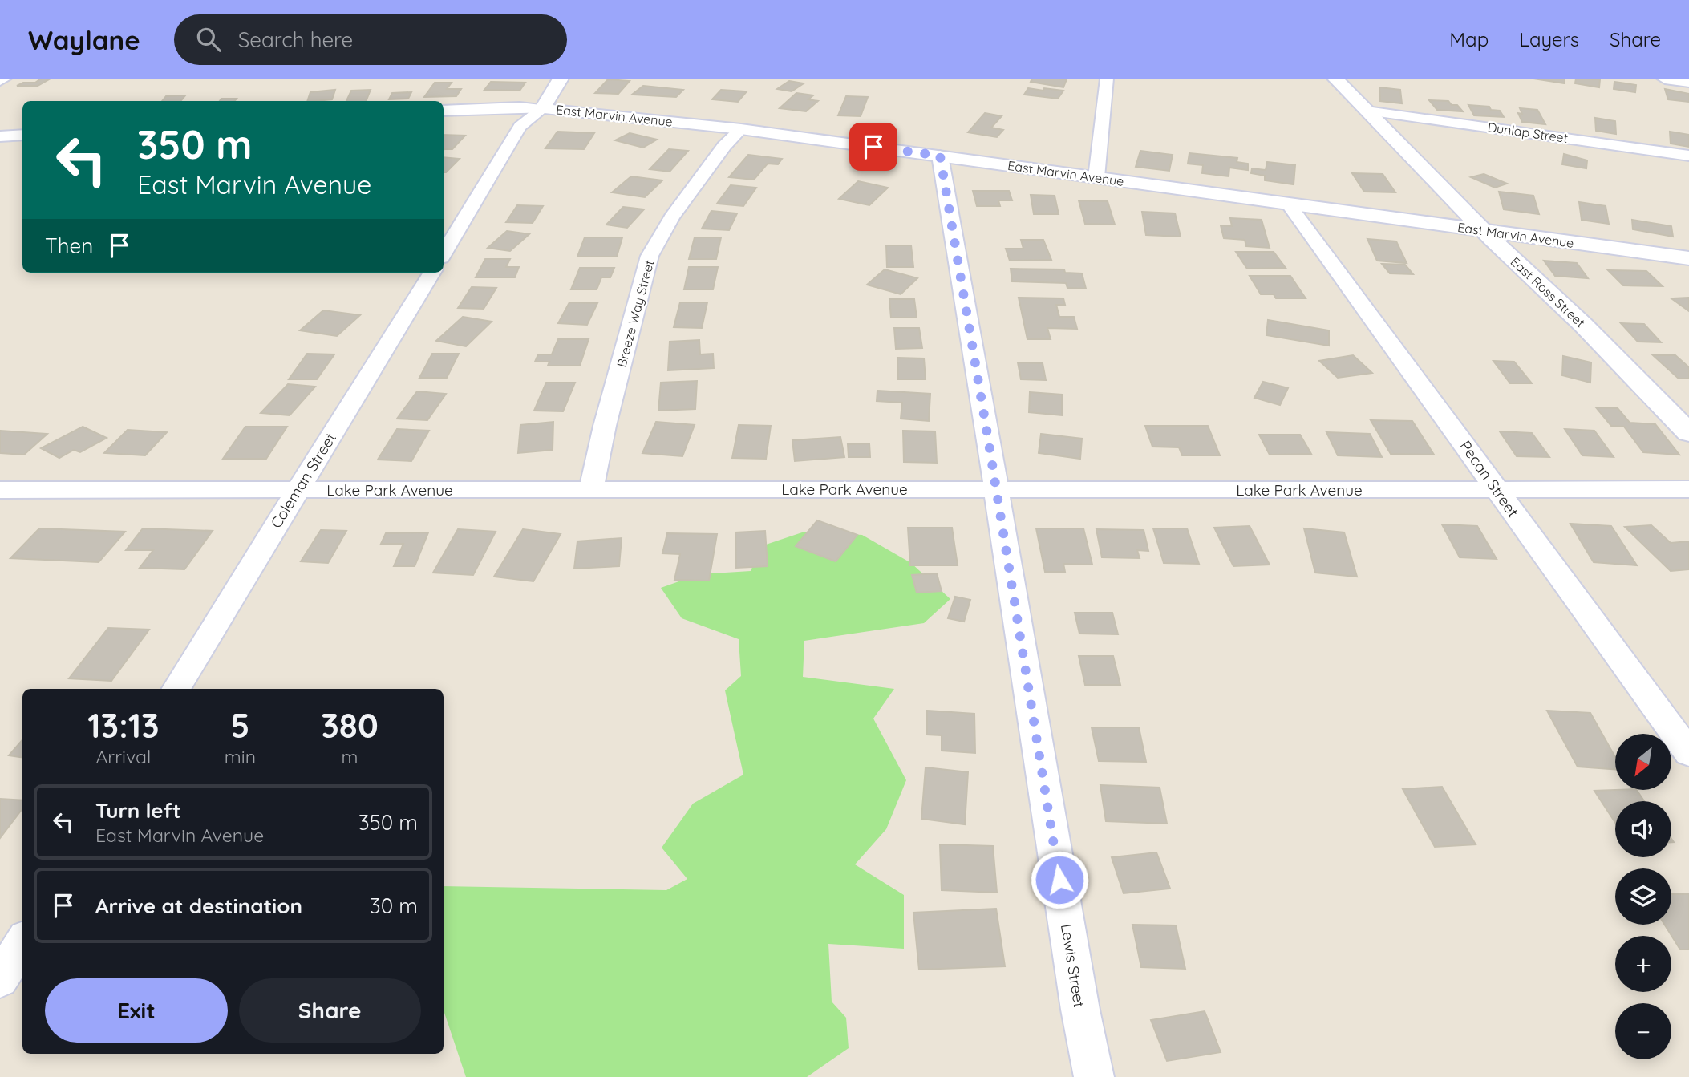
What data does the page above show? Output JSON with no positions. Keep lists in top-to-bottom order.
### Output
{
  "streets": {
    "main road": ["East Marvin Avenue", "East Ross Street"],
    "street": [
      "Dunlap Street",
      "Breeze Way Street",
      "Pecan Street",
      "Coleman Street",
      "Lake Park Avenue",
      "Lewis Street"
    ]
  },
  "crossings": [
    ["East Marvin Avenue", "East Ross Street"],
    ["East Marvin Avenue", "Breeze Way Street"],
    ["East Marvin Avenue", "Pecan Street"],
    ["East Marvin Avenue", "Lewis Street"],
    ["Dunlap Street", "East Ross Street"],
    ["Breeze Way Street", "Lake Park Avenue"],
    ["Pecan Street", "Lake Park Avenue"],
    ["Coleman Street", "Lake Park Avenue"],
    ["Lake Park Avenue", "Lewis Street"]
  ],
  "north": "bottom left",
  "page": {
    "header": "Waylane",
    "search": "Search here",
    "nav": ["Map", "Layers", "Share"],
    "turn": ["350 m", "East Marvin Avenue"],
    "then": "Then",
    "eta": [
      "13:13",
      "Arrival",
      "5",
      "min",
      "380",
      "m"
    ],
    "map_buttons": ["+", "−"],
    "list": [
      {
        "name": "Turn left",
        "note": "East Marvin Avenue",
        "value": "350 m"
      },
      {
        "name": "Arrive at destination",
        "value": "30 m"
      }
    ],
    "buttons": ["Exit", "Share"]
  }
}
